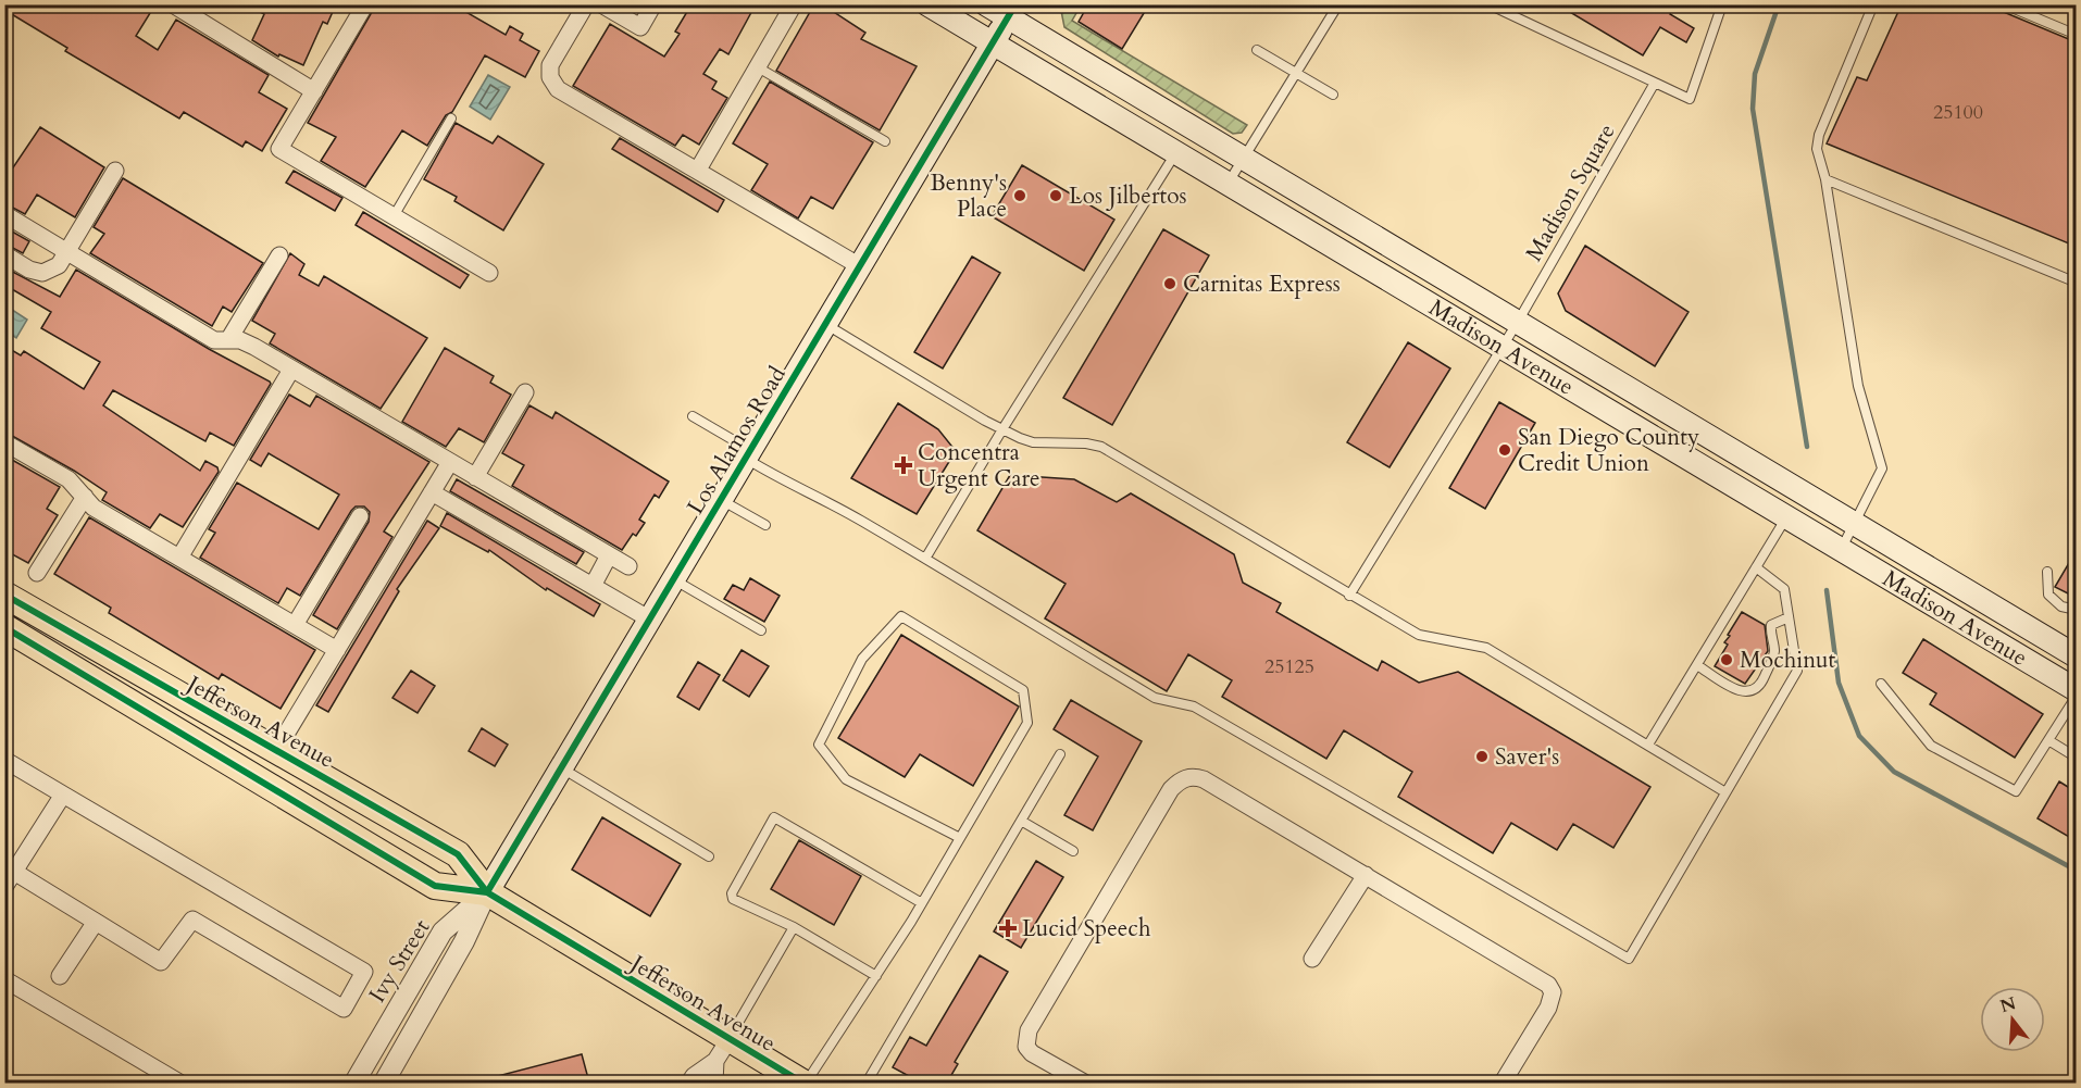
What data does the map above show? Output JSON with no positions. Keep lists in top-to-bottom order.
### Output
{
  "streets": {
    "main road": ["Madison Avenue", "Los Alamos Road", "Jefferson Avenue"],
    "street": ["Ivy Street"],
    "lane": ["Madison Square"]
  },
  "crossings": [
    ["Madison Square", "Madison Avenue"],
    ["Madison Avenue", "Los Alamos Road"],
    ["Los Alamos Road", "Jefferson Avenue"],
    ["Los Alamos Road", "Ivy Street"],
    ["Jefferson Avenue", "Ivy Street"]
  ],
  "places": {
    "other": [
      "Benny's Place",
      "Los Jilbertos",
      "Carnitas Express",
      "San Diego County Credit Union",
      "Mochinut",
      "Saver's"
    ],
    "health": ["Concentra Urgent Care", "Lucid Speech"]
  },
  "house_numbers": ["25100", "25125"],
  "north": "top"
}
